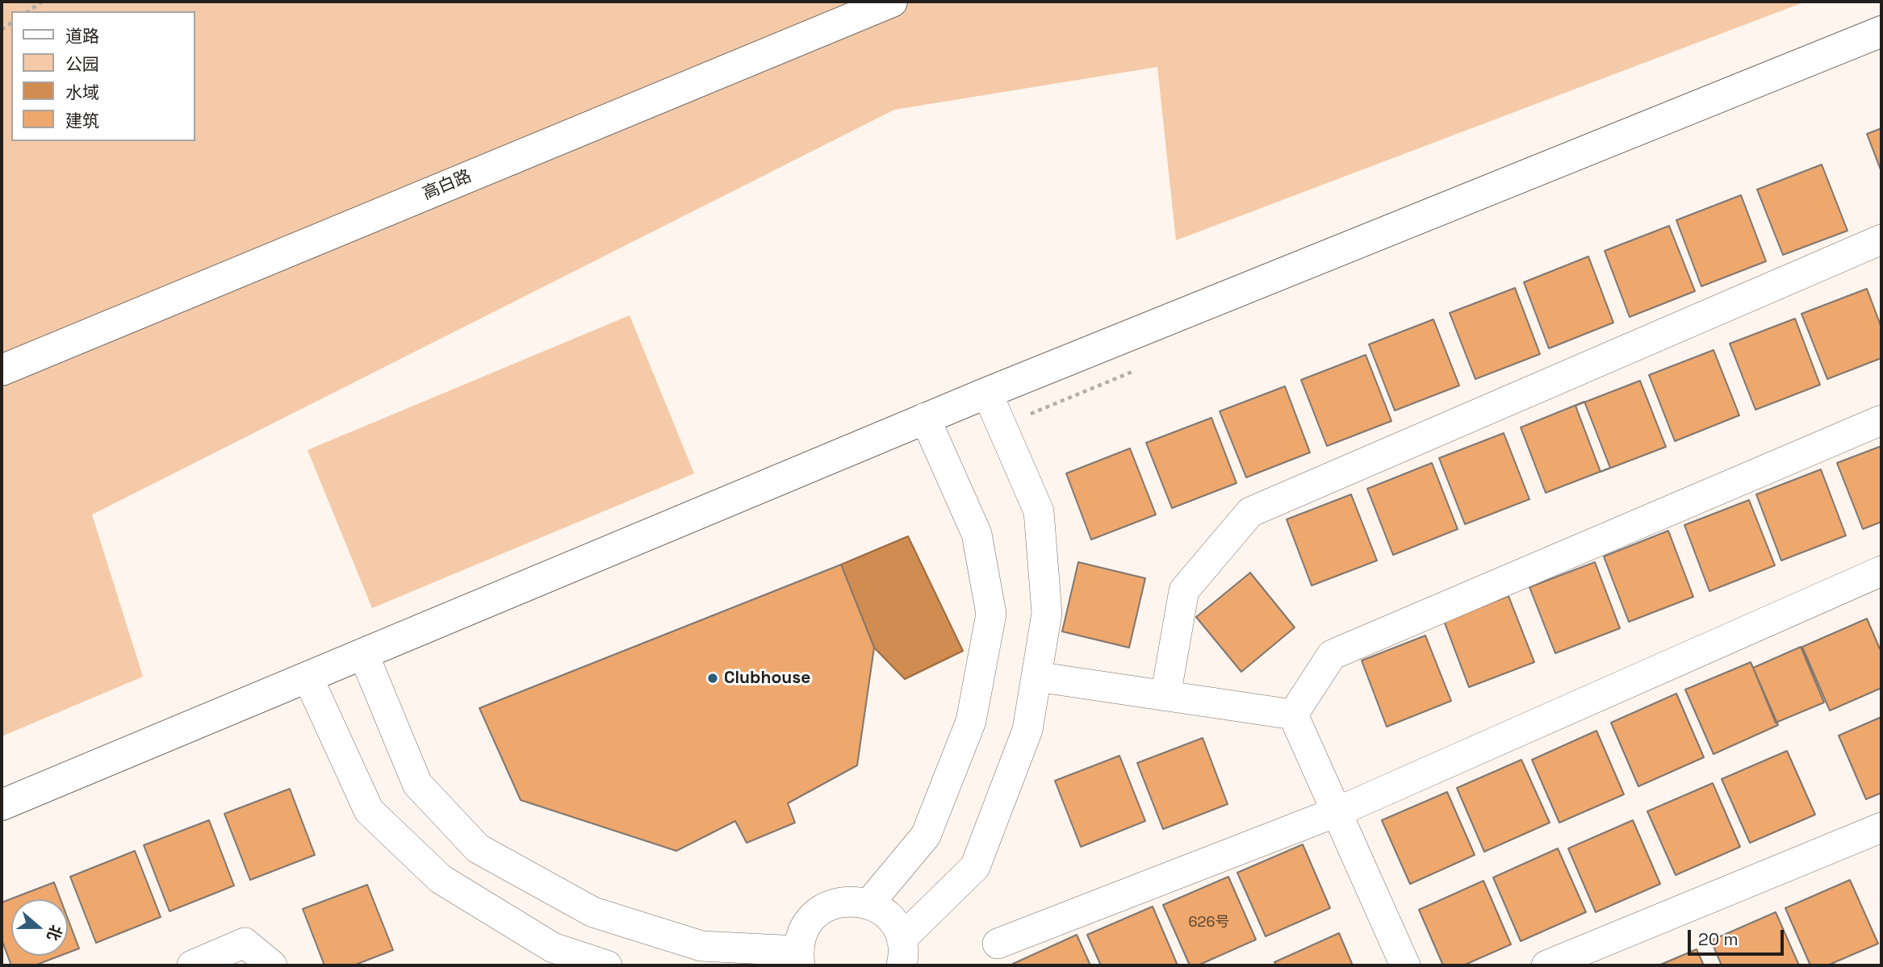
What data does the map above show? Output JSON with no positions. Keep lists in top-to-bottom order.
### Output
{
  "streets": {
    "street": ["高白路"]
  },
  "places": ["Clubhouse"],
  "house_numbers": ["626号"],
  "legend": [
    "道路",
    "公园",
    "水域",
    "建筑"
  ],
  "scale_bar": "20 m",
  "north": "right"
}
